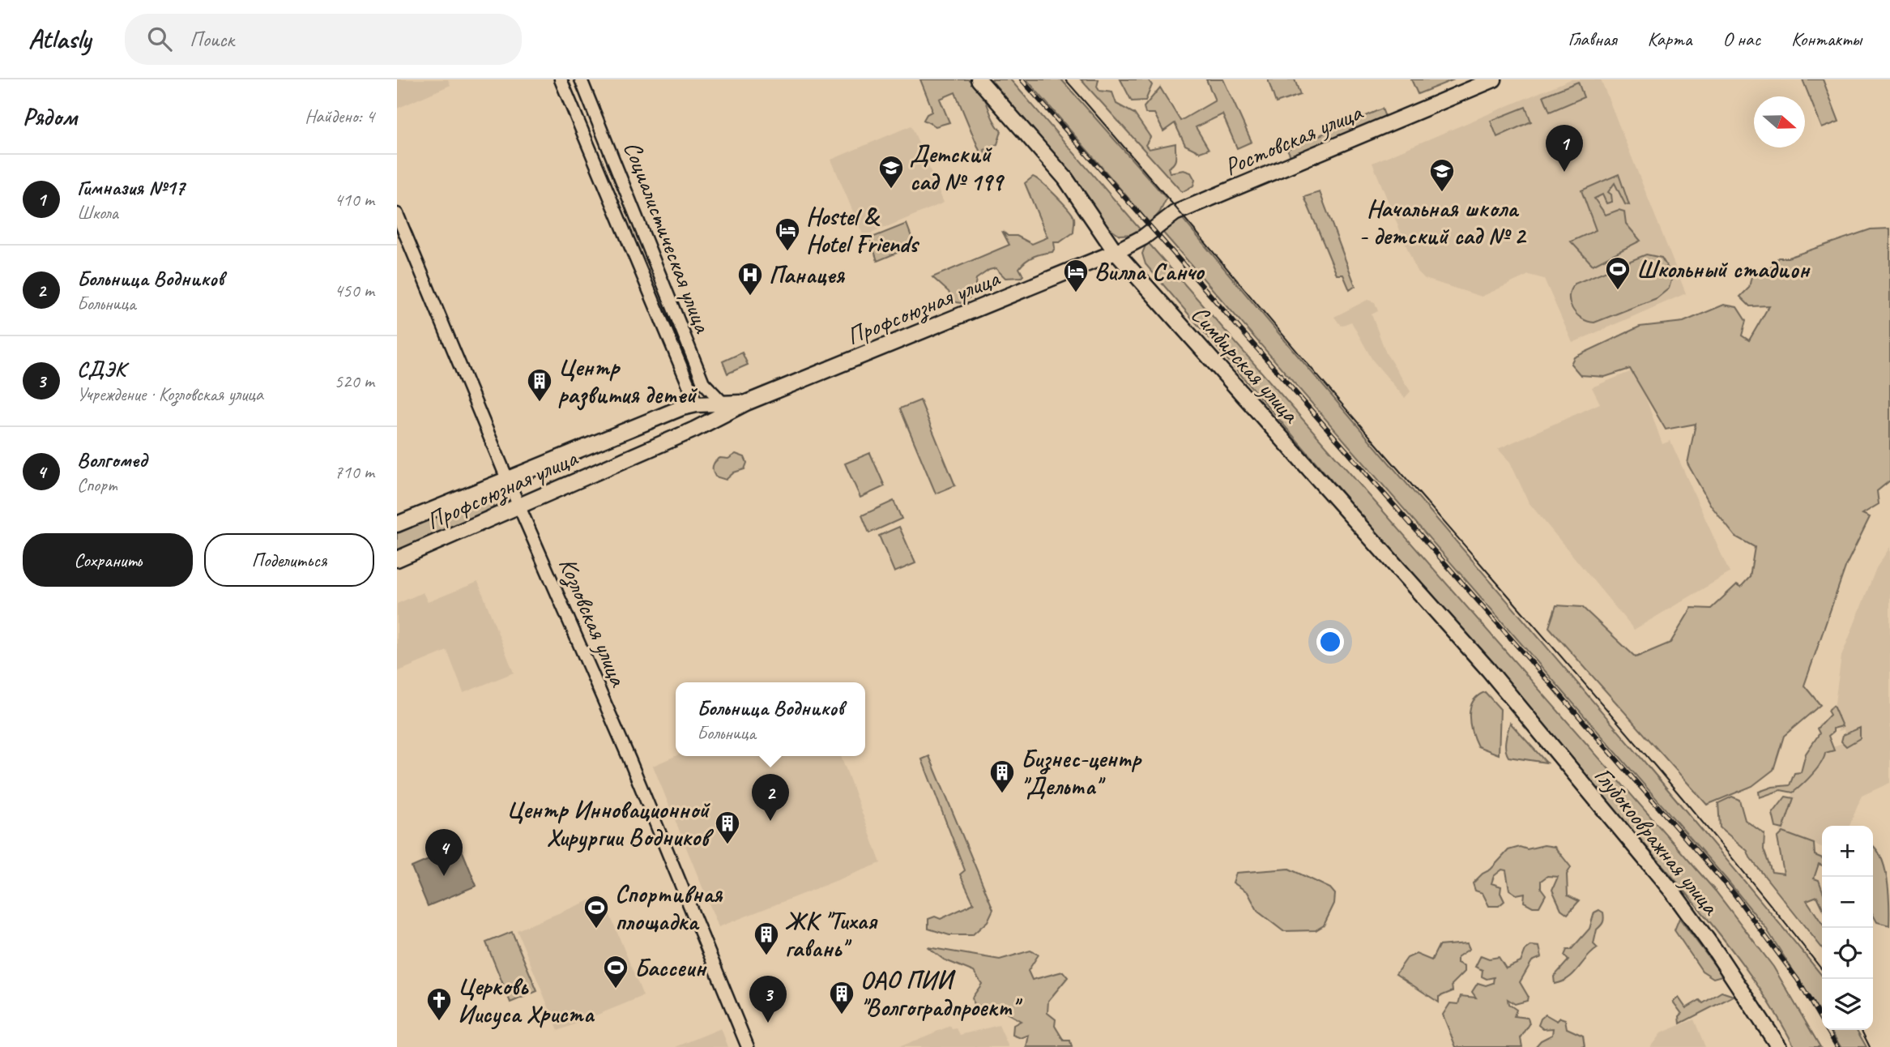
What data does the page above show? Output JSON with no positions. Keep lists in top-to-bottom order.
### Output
{
  "streets": {
    "main road": [
      "Ростовская улица",
      "Профсоюзная улица",
      "Симбирская улица",
      "Глубокоовражная улица"
    ],
    "street": ["Социалистическая улица", "Козловская улица"]
  },
  "crossings": [
    ["Ростовская улица", "Профсоюзная улица"],
    ["Ростовская улица", "Симбирская улица"],
    ["Социалистическая улица", "Профсоюзная улица"],
    ["Профсоюзная улица", "Симбирская улица"],
    ["Профсоюзная улица", "Козловская улица"],
    ["Симбирская улица", "Глубокоовражная улица"]
  ],
  "places": {
    "school or university": ["Детский сад № 199", "Начальная школа - детский сад № 2"],
    "hotel": ["Hostel & Hotel Friends", "Вилла Санчо"],
    "sports": ["Школьный стадион", "Спортивная площадка", "Бассеин"],
    "hospital": ["Панацея"],
    "building": [
      "Центр развития детей",
      "Бизнес-центр \"Дельта\"",
      "Центр Инновационной Хирургии Водников",
      "ЖК \"Тихая гавань\"",
      "ОАО ПИИ \"Волгоградпроект\""
    ],
    "church": ["Церковь Иисуса Христа"]
  },
  "north": "right",
  "page": {
    "header": "Atlasly",
    "search": "Поиск",
    "nav": [
      "Главная",
      "Карта",
      "О нас",
      "Контакты"
    ],
    "heading": ["Рядом", "Найдено: 4"],
    "pins": [
      "1",
      "2",
      "4",
      "3"
    ],
    "list": [
      {
        "mark": "1",
        "name": "Гимназия №17",
        "note": "Школа",
        "value": "410 m"
      },
      {
        "mark": "2",
        "name": "Больница Водников",
        "note": "Больница",
        "value": "450 m"
      },
      {
        "mark": "3",
        "name": "СДЭК",
        "note": "Учреждение · Козловская улица",
        "value": "520 m"
      },
      {
        "mark": "4",
        "name": "Волгомед",
        "note": "Спорт",
        "value": "710 m"
      }
    ],
    "buttons": ["Сохранить", "Поделиться"],
    "popup": ["Больница Водников", "Больница"],
    "map_buttons": ["+", "−"]
  }
}
